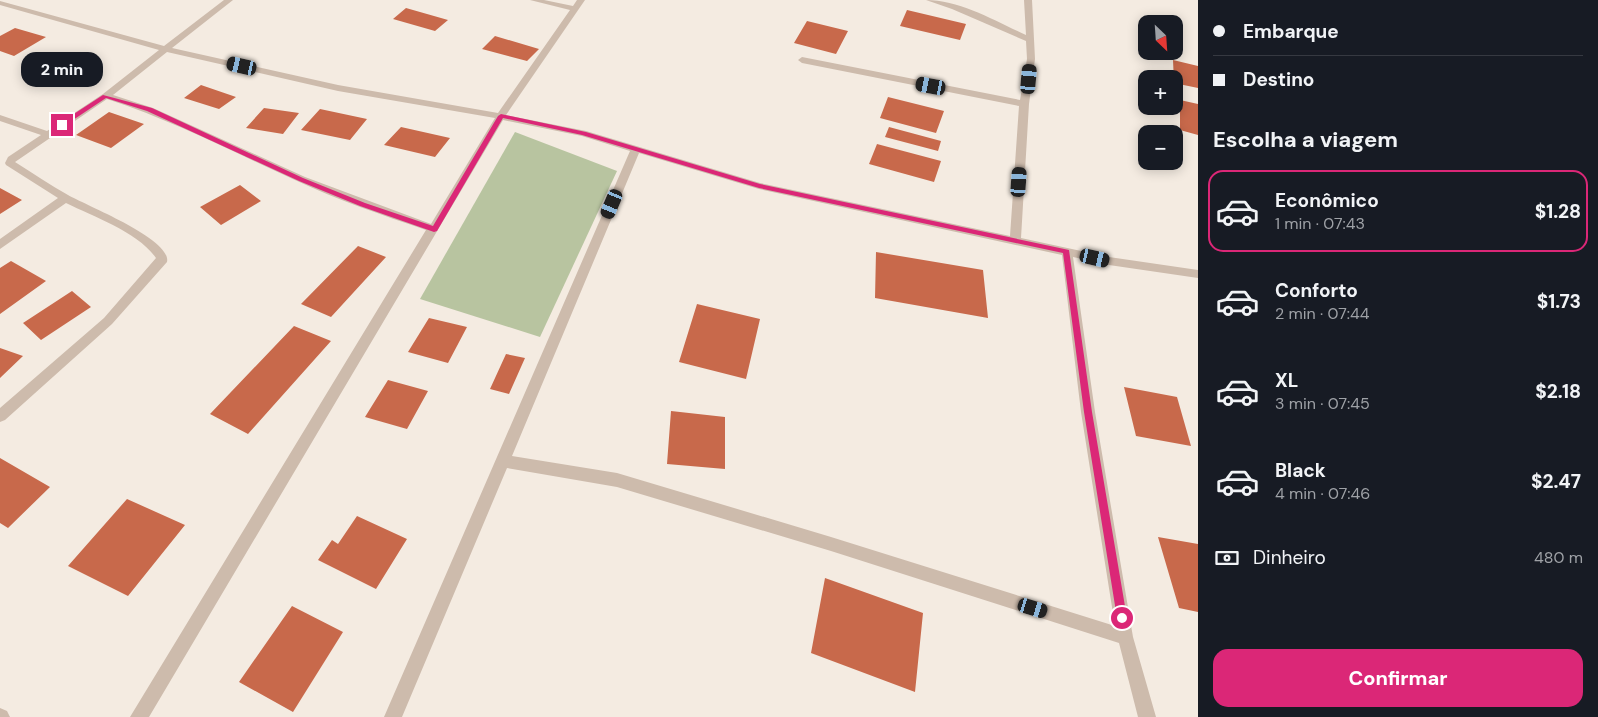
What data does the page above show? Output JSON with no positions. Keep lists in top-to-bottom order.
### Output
{
  "north": "bottom right",
  "page": {
    "banner": ["Embarque", "Destino"],
    "map_buttons": ["+", "−"],
    "bubble": "2 min",
    "heading": "Escolha a viagem",
    "list": [
      {
        "name": "Econômico",
        "note": "1 min · 07:43",
        "value": "$1.28"
      },
      {
        "name": "Conforto",
        "note": "2 min · 07:44",
        "value": "$1.73"
      },
      {
        "name": "XL",
        "note": "3 min · 07:45",
        "value": "$2.18"
      },
      {
        "name": "Black",
        "note": "4 min · 07:46",
        "value": "$2.47"
      }
    ],
    "pay": ["Dinheiro", "480 m"],
    "buttons": "Confirmar"
  }
}
